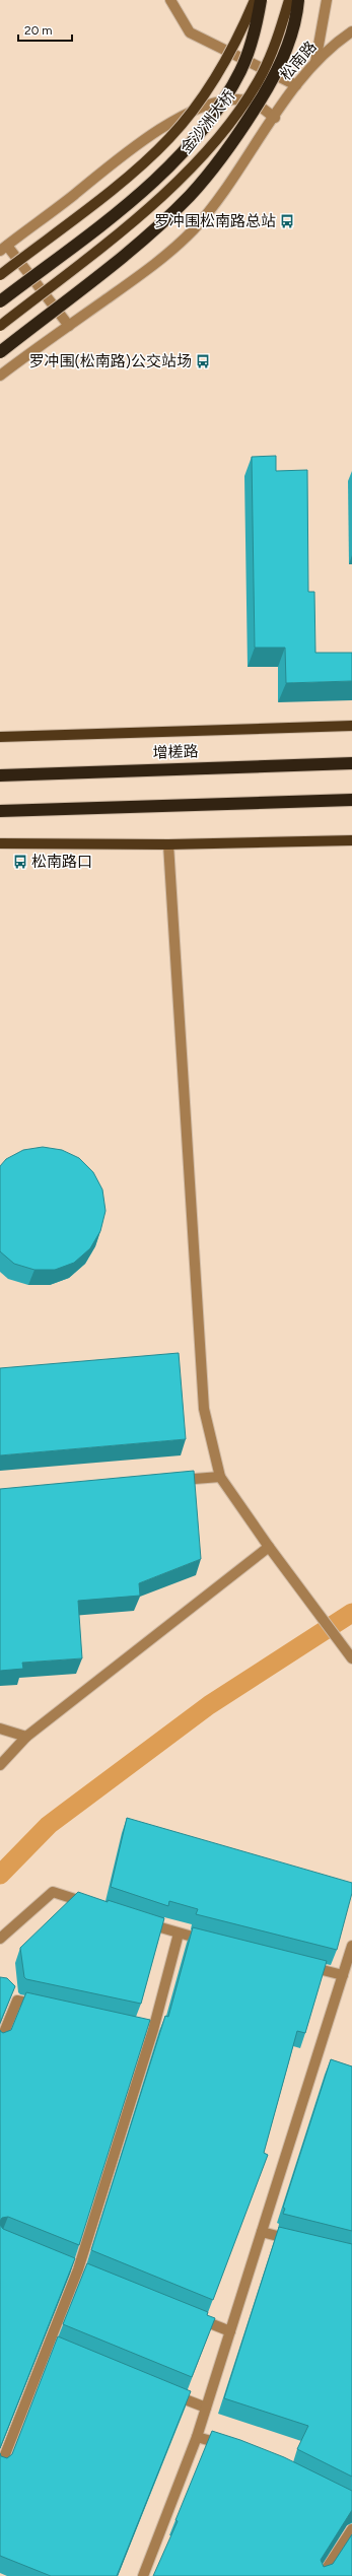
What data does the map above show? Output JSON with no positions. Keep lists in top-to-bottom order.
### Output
{
  "streets": {
    "highway": ["增槎路"],
    "main road": ["金沙洲大桥"],
    "street": ["松南路"]
  },
  "places": {
    "bus stop": ["罗冲围松南路总站", "罗冲围(松南路)公交站场", "松南路口"]
  },
  "scale_bar": "20 m"
}
